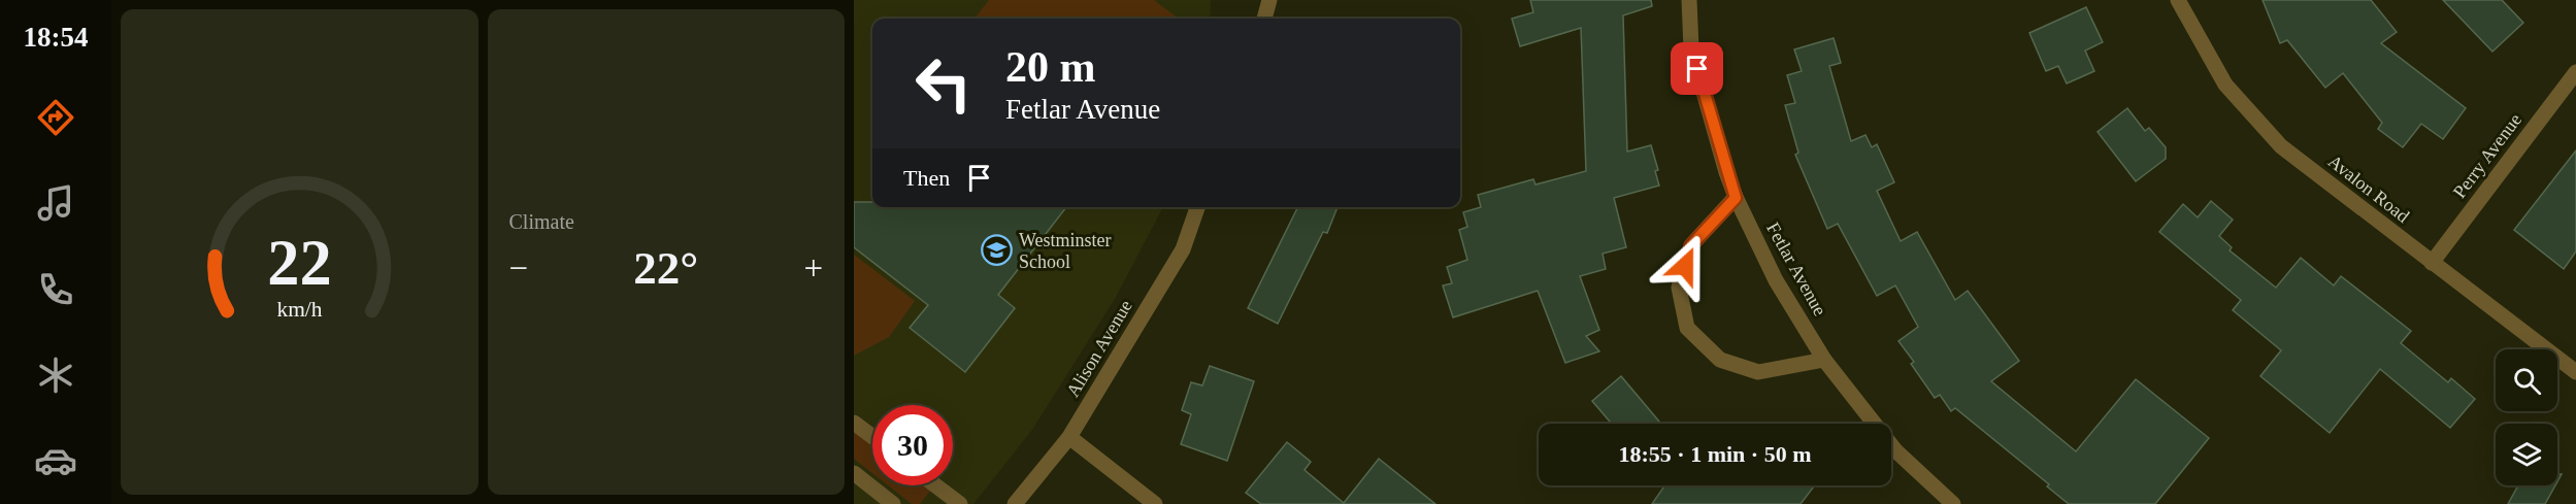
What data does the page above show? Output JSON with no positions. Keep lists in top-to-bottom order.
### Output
{
  "streets": {
    "street": [
      "Perry Avenue",
      "Avalon Road",
      "Fetlar Avenue",
      "Alison Avenue"
    ]
  },
  "crossings": [
    ["Perry Avenue", "Avalon Road"]
  ],
  "places": {
    "school or university": ["Westminster School"]
  },
  "page": {
    "tabs": "18:54",
    "tile": "Climate",
    "turn": ["20 m", "Fetlar Avenue"],
    "then": "Then",
    "heat": ["−", "22°", "+"],
    "limit": "30",
    "trip": "18:55 · 1 min · 50 m",
    "gauge": ["22", "km/h"]
  }
}
